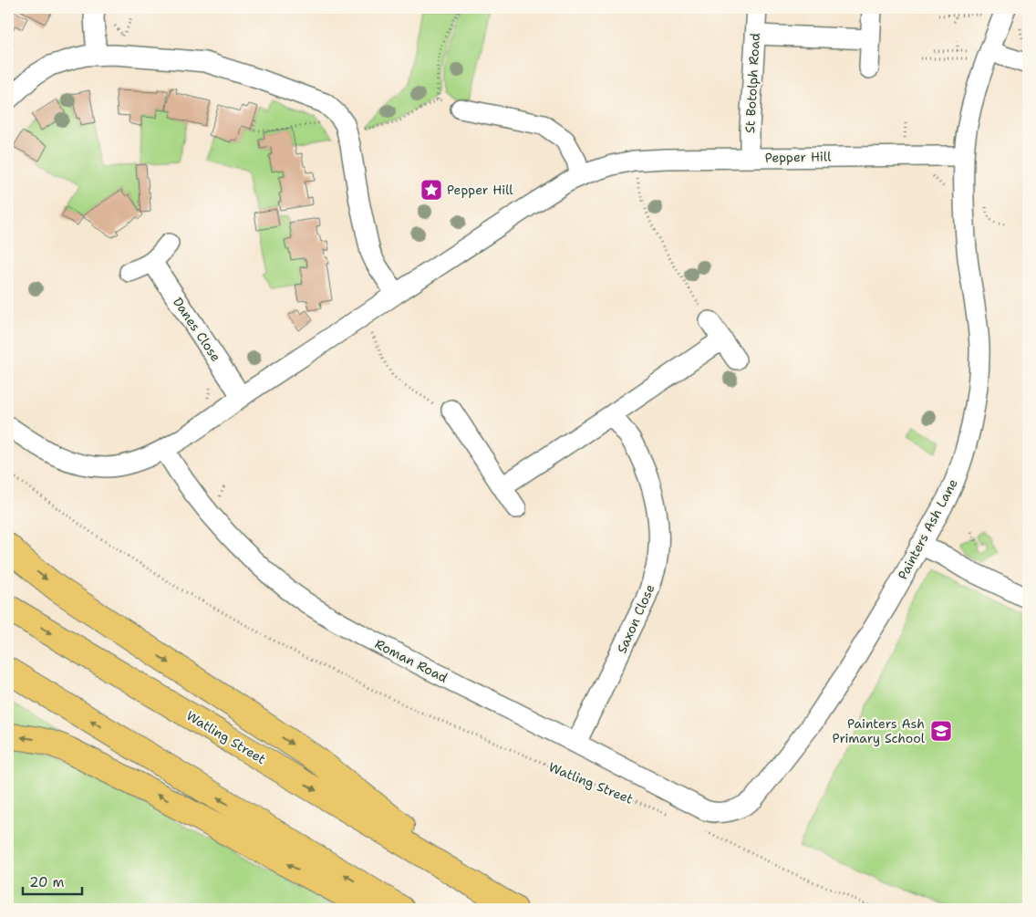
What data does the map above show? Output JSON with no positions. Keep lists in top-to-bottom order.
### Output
{
  "streets": {
    "highway": ["Watling Street"],
    "street": [
      "St Botolph Road",
      "Pepper Hill",
      "Danes Close",
      "Painters Ash Lane",
      "Saxon Close",
      "Roman Road"
    ]
  },
  "crossings": [
    ["St Botolph Road", "Pepper Hill"],
    ["Pepper Hill", "Danes Close"],
    ["Pepper Hill", "Painters Ash Lane"],
    ["Pepper Hill", "Roman Road"],
    ["Painters Ash Lane", "Roman Road"],
    ["Saxon Close", "Roman Road"]
  ],
  "places": {
    "place": ["Pepper Hill"],
    "school or university": ["Painters Ash Primary School"]
  },
  "scale_bar": "20 m"
}
